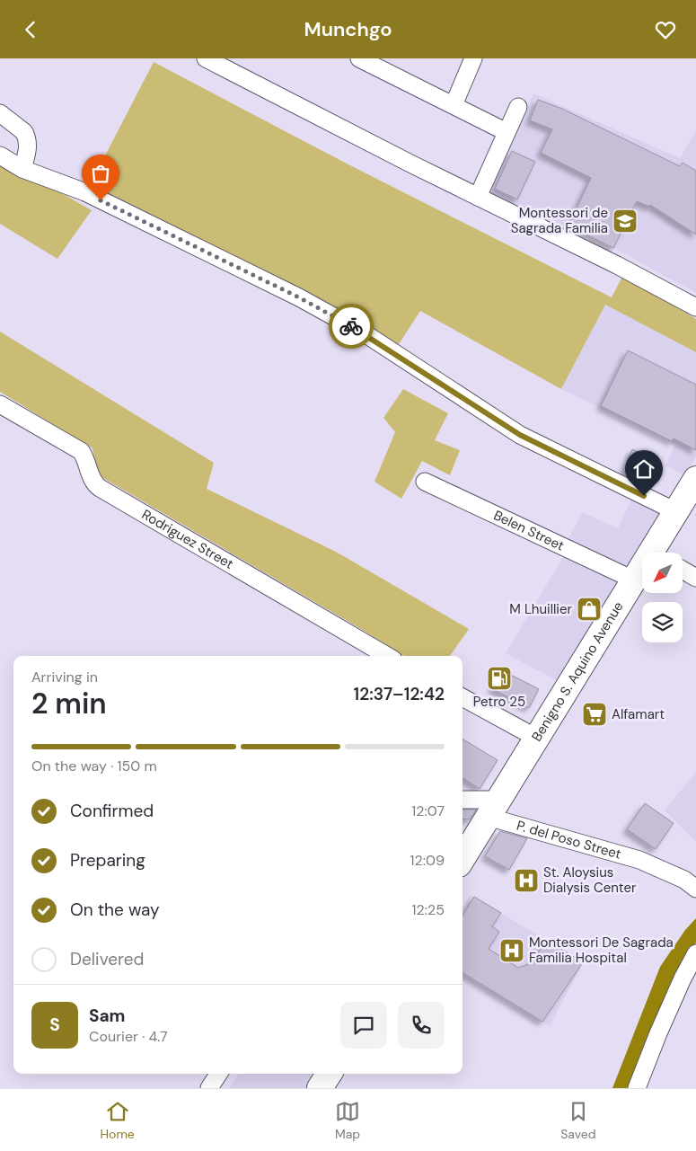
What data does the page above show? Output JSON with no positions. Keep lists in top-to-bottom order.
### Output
{
  "streets": {
    "main road": ["Benigno S. Aquino Avenue"],
    "street": ["Belen Street", "Rodriguez Street", "P. del Poso Street"]
  },
  "crossings": [
    ["Belen Street", "Benigno S. Aquino Avenue"],
    ["Benigno S. Aquino Avenue", "P. del Poso Street"]
  ],
  "places": {
    "school or university": ["Montessori de Sagrada Familia"],
    "shop": ["M Lhuillier"],
    "fuel station": ["Petro 25"],
    "supermarket": ["Alfamart"],
    "hospital": ["St. Aloysius Dialysis Center", "Montessori De Sagrada Familia Hospital"]
  },
  "north": "bottom left",
  "page": {
    "header": "Munchgo",
    "heading": ["2 min", "Arriving in", "12:37–12:42"],
    "panel": ["Sam", "Courier · 4.7"],
    "bar": "On the way · 150 m",
    "list": [
      ["Confirmed", "12:07"],
      ["Preparing", "12:09"],
      ["On the way", "12:25"],
      "Delivered"
    ],
    "round": "S",
    "tabs": ["Home", "Map", "Saved"]
  }
}
